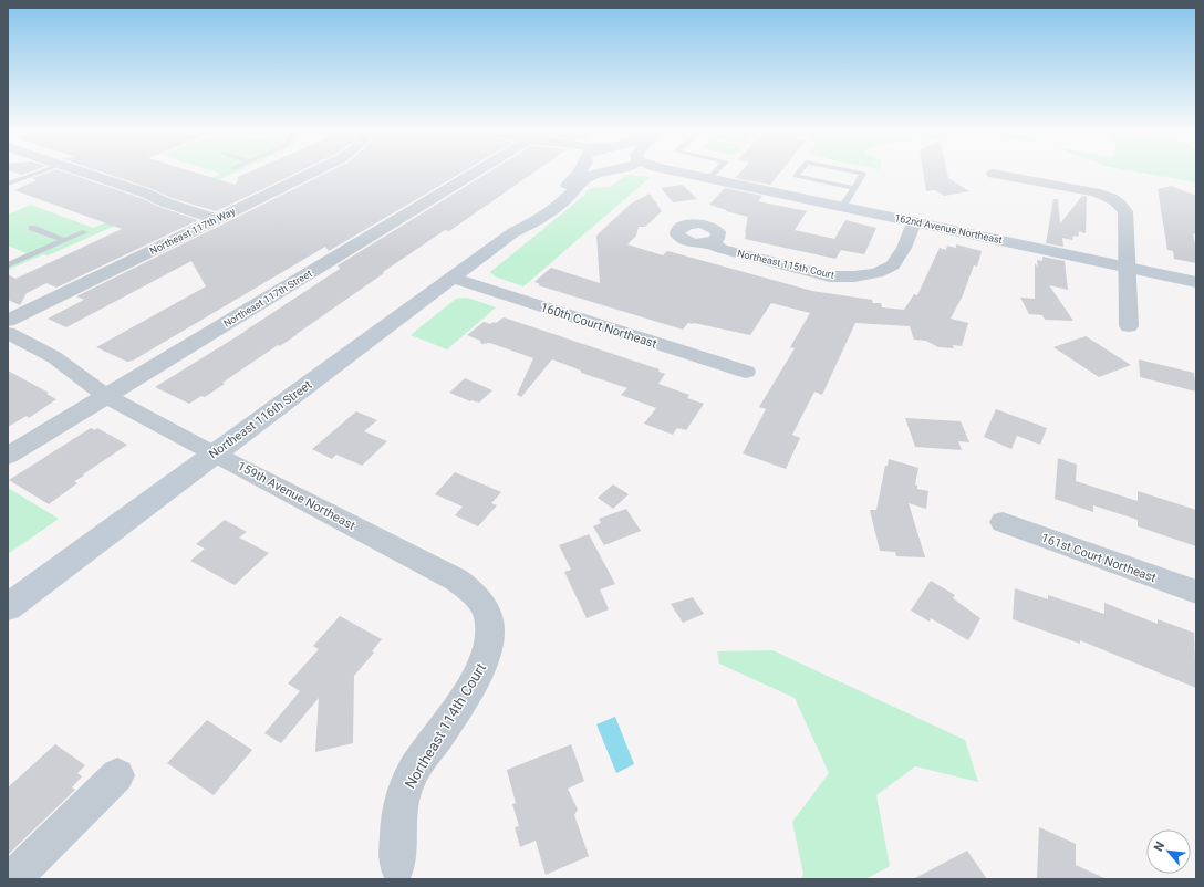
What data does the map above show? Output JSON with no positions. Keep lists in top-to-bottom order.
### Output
{
  "streets": {
    "street": [
      "162nd Avenue Northeast",
      "Northeast 117th Way",
      "Northeast 115th Court",
      "Northeast 117th Street",
      "160th Court Northeast",
      "Northeast 116th Street",
      "159th Avenue Northeast",
      "161st Court Northeast",
      "Northeast 114th Court"
    ]
  },
  "crossings": [
    ["162nd Avenue Northeast", "Northeast 115th Court"],
    ["Northeast 117th Street", "159th Avenue Northeast"],
    ["160th Court Northeast", "Northeast 116th Street"],
    ["Northeast 116th Street", "159th Avenue Northeast"],
    ["159th Avenue Northeast", "Northeast 114th Court"]
  ],
  "north": "top left"
}
